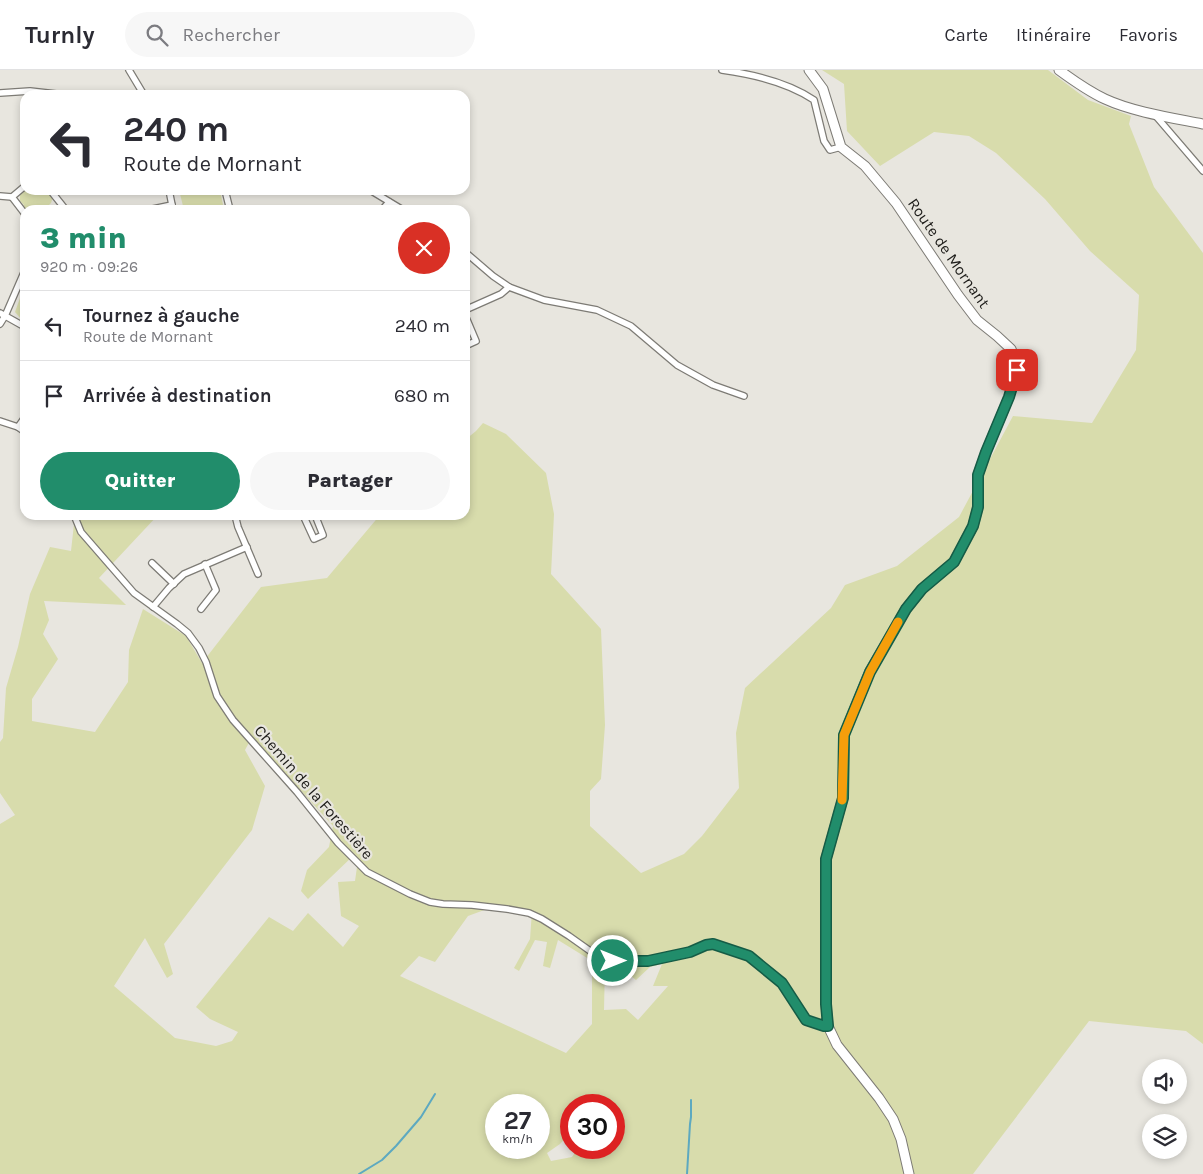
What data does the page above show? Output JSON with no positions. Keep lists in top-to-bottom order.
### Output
{
  "streets": {
    "main road": ["Route de Mornant"],
    "street": ["Chemin de la Forestière"]
  },
  "crossings": [
    ["Route de Mornant", "Chemin de la Forestière"]
  ],
  "page": {
    "header": "Turnly",
    "search": "Rechercher",
    "nav": ["Carte", "Itinéraire", "Favoris"],
    "turn": ["240 m", "Route de Mornant"],
    "heading": ["3 min", "920 m · 09:26"],
    "list": [
      {
        "name": "Tournez à gauche",
        "note": "Route de Mornant",
        "value": "240 m"
      },
      {
        "name": "Arrivée à destination",
        "value": "680 m"
      }
    ],
    "buttons": ["Quitter", "Partager"],
    "speed": "27 km/h",
    "limit": "30"
  }
}
